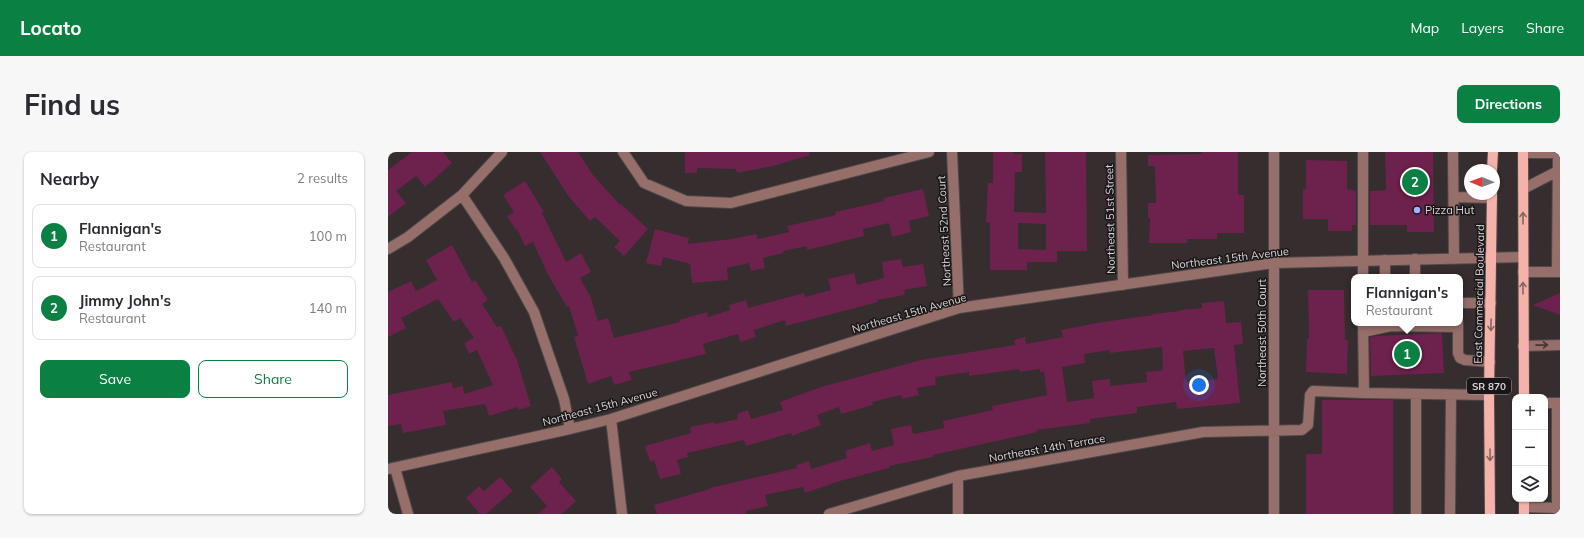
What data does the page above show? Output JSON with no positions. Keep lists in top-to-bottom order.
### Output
{
  "streets": {
    "main road": ["East Commercial Boulevard", "SR 870"],
    "street": [
      "Northeast 51st Street",
      "Northeast 52nd Court",
      "Northeast 15th Avenue",
      "Northeast 50th Court",
      "Northeast 14th Terrace"
    ]
  },
  "crossings": [
    ["Northeast 51st Street", "Northeast 15th Avenue"],
    ["Northeast 52nd Court", "Northeast 15th Avenue"],
    ["Northeast 15th Avenue", "East Commercial Boulevard"],
    ["Northeast 15th Avenue", "Northeast 50th Court"],
    ["Northeast 15th Avenue", "SR 870"],
    ["Northeast 50th Court", "Northeast 14th Terrace"]
  ],
  "places": ["Pizza Hut"],
  "north": "left",
  "page": {
    "header": "Locato",
    "nav": ["Map", "Layers", "Share"],
    "buttons": [
      "Directions",
      ["Save", "Share"]
    ],
    "title": "Find us",
    "heading": ["Nearby", "2 results"],
    "pins": ["2", "1"],
    "list": [
      {
        "mark": "1",
        "name": "Flannigan's",
        "note": "Restaurant",
        "value": "100 m"
      },
      {
        "mark": "2",
        "name": "Jimmy John's",
        "note": "Restaurant",
        "value": "140 m"
      }
    ],
    "popup": ["Flannigan's", "Restaurant"],
    "map_buttons": ["+", "−"]
  }
}
